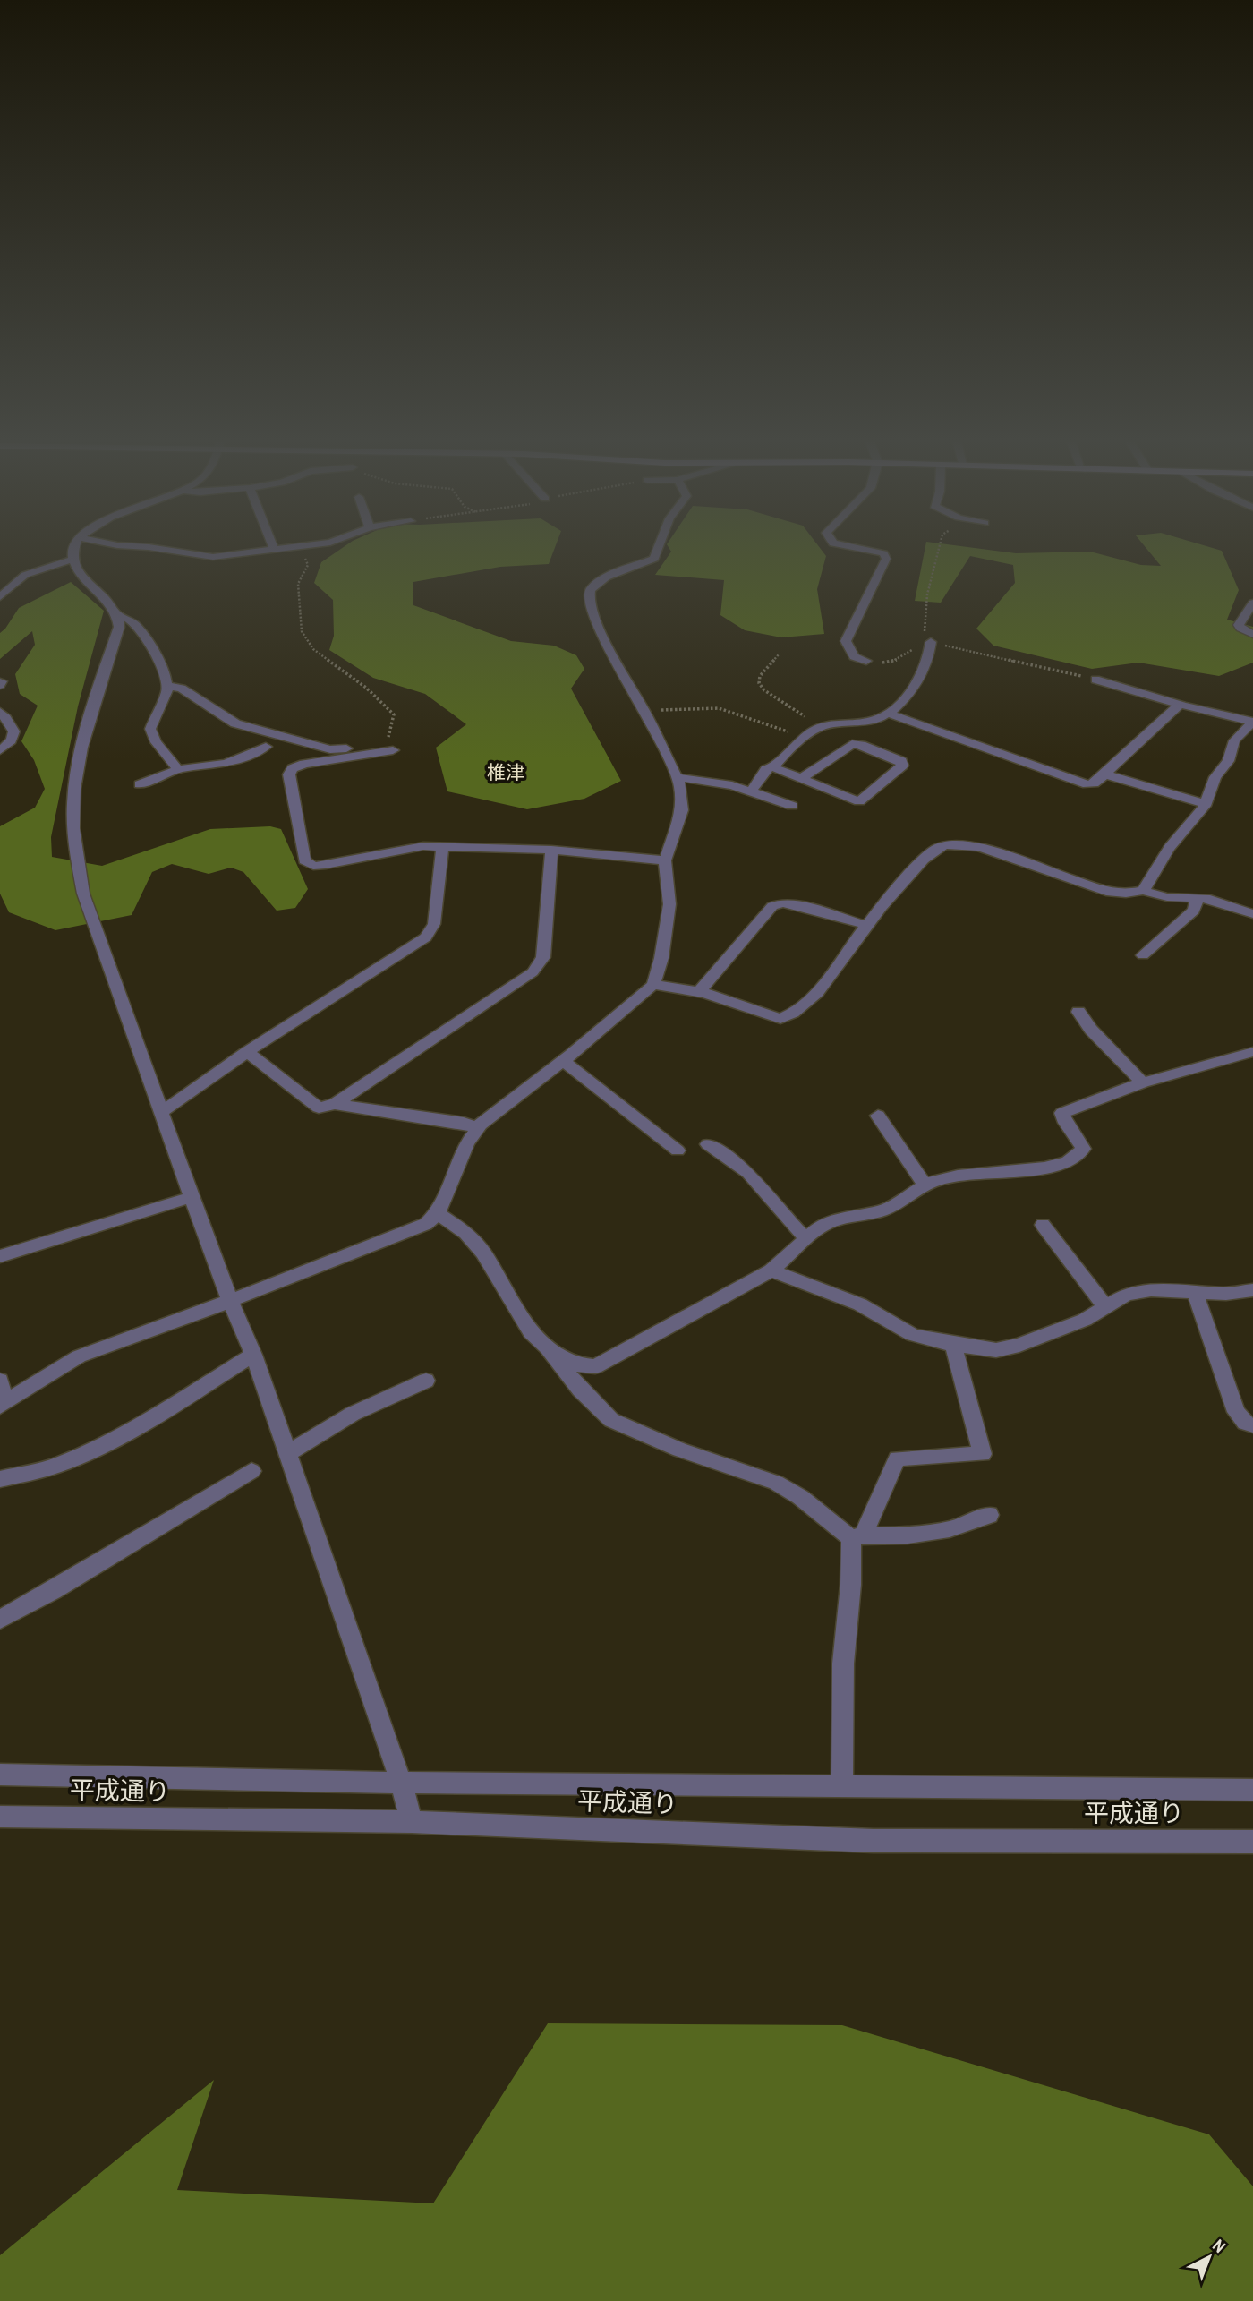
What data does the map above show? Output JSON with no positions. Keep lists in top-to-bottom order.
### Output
{
  "streets": {
    "street": ["平成通り"]
  },
  "districts": ["椎津"],
  "north": "top right"
}
